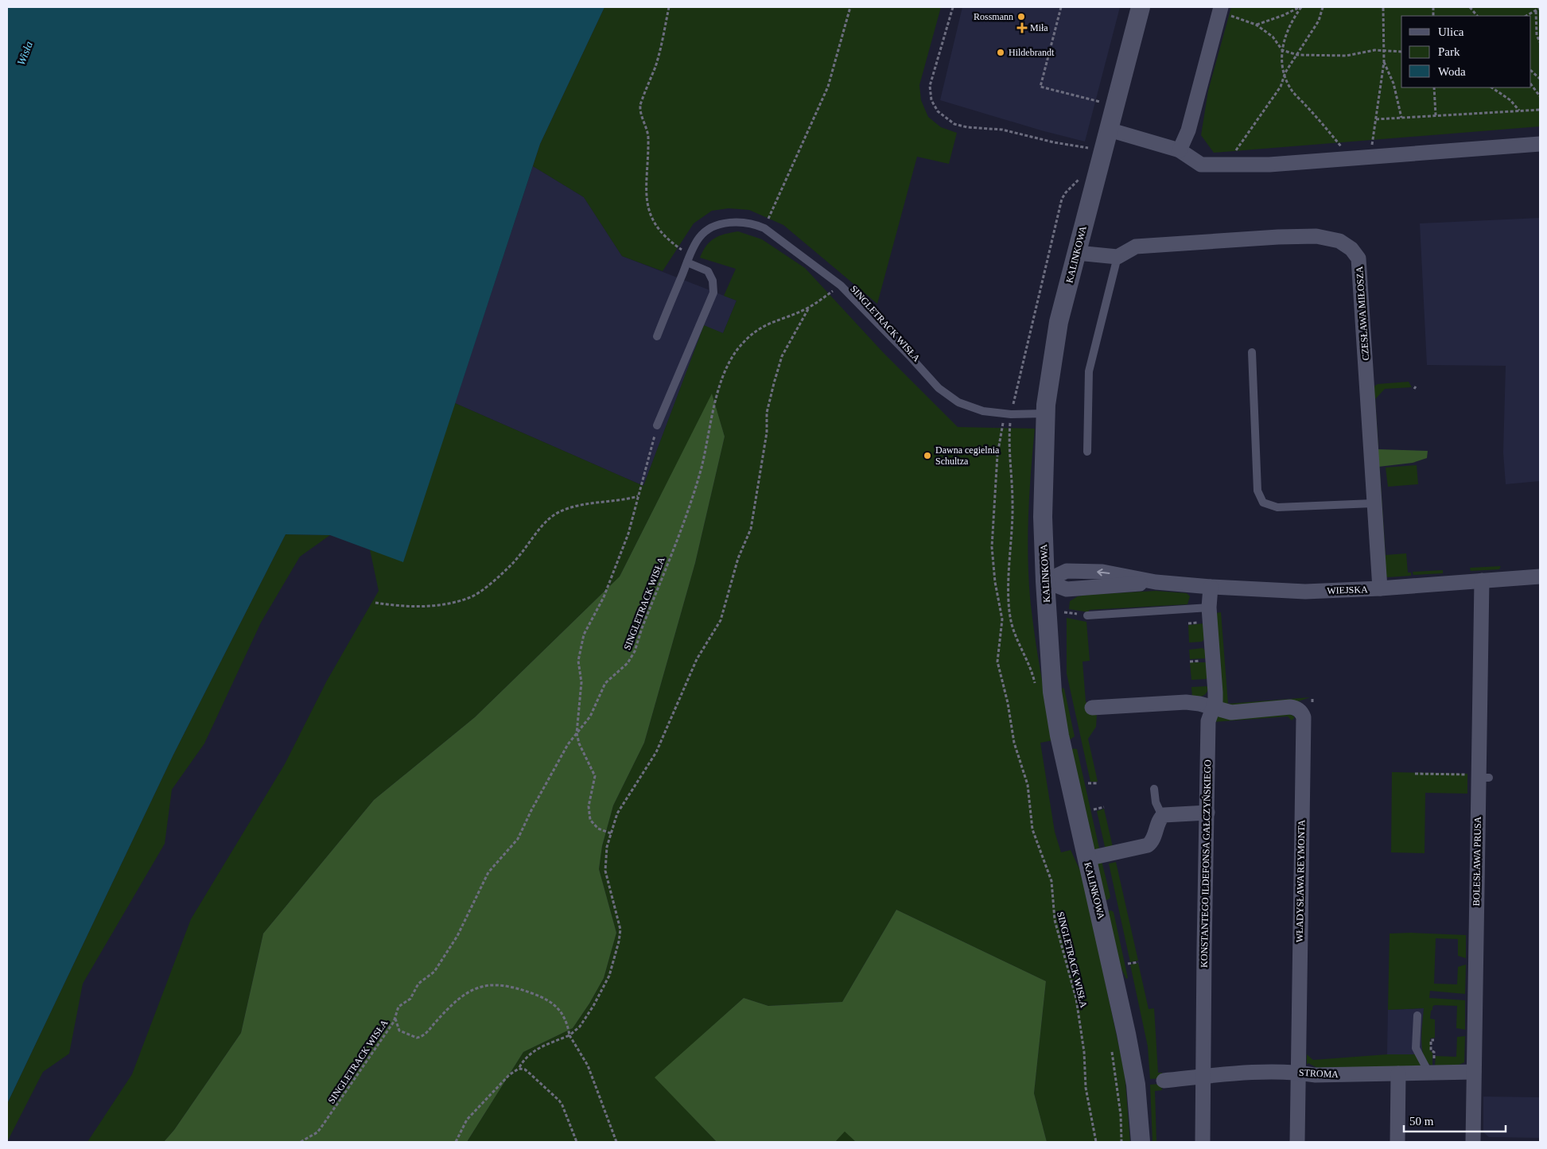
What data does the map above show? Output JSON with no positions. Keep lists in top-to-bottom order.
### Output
{
  "streets": {
    "street": [
      "KALINKOWA",
      "CZESŁAWA MIŁOSZA",
      "WIEJSKA",
      "BOLESŁAWA PRUSA",
      "KONSTANTEGO ILDEFONSA GAŁCZYŃSKIEGO",
      "WŁADYSŁAWA REYMONTA",
      "STROMA"
    ],
    "path": ["SINGLETRACK WISŁA"]
  },
  "crossings": [
    ["KALINKOWA", "WIEJSKA"],
    ["CZESŁAWA MIŁOSZA", "WIEJSKA"],
    ["WIEJSKA", "BOLESŁAWA PRUSA"],
    ["WIEJSKA", "KONSTANTEGO ILDEFONSA GAŁCZYŃSKIEGO"],
    ["BOLESŁAWA PRUSA", "STROMA"],
    ["KONSTANTEGO ILDEFONSA GAŁCZYŃSKIEGO", "WŁADYSŁAWA REYMONTA"],
    ["KONSTANTEGO ILDEFONSA GAŁCZYŃSKIEGO", "STROMA"],
    ["WŁADYSŁAWA REYMONTA", "STROMA"]
  ],
  "water": ["Wisła"],
  "places": {
    "other": ["Rossmann", "Hildebrandt", "Dawna cegielnia Schultza"],
    "health": ["Miła"]
  },
  "legend": ["Ulica", "Park", "Woda"],
  "scale_bar": "50 m"
}
